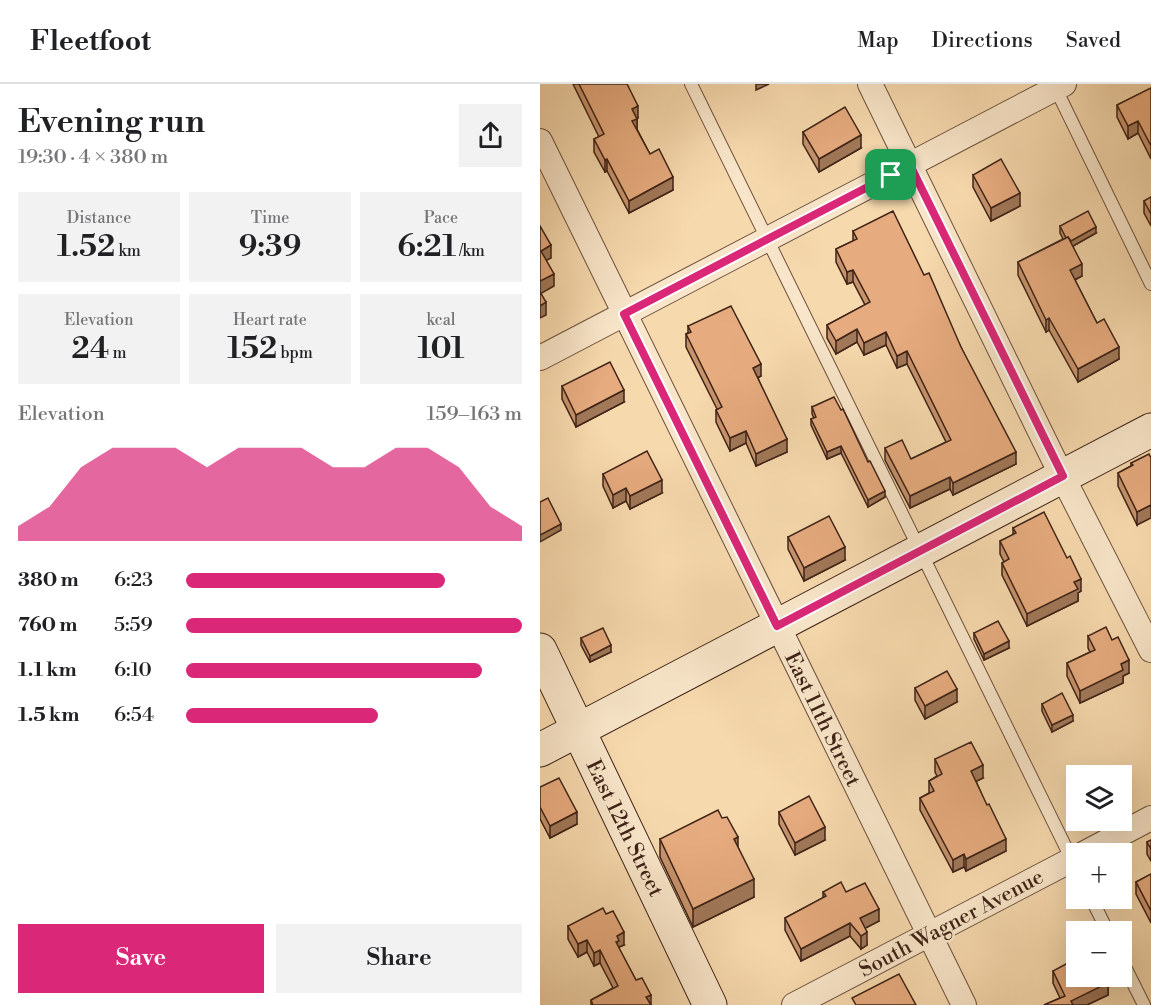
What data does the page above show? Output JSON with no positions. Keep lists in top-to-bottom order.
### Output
{
  "streets": {
    "street": ["East 11th Street", "East 12th Street", "South Wagner Avenue"]
  },
  "crossings": [
    ["East 11th Street", "South Wagner Avenue"]
  ],
  "page": {
    "header": "Fleetfoot",
    "nav": ["Map", "Directions", "Saved"],
    "heading": ["Evening run", "19:30 · 4 × 380 m"],
    "stats": [
      ["Distance", "1.52 km"],
      ["Time", "9:39"],
      ["Pace", "6:21 /km"],
      ["Elevation", "24 m"],
      ["Heart rate", "152 bpm"],
      ["kcal", "101"]
    ],
    "chart": ["Elevation", "159–163 m"],
    "list": [
      {
        "name": "380 m",
        "note": "6:23"
      },
      {
        "name": "760 m",
        "note": "5:59"
      },
      {
        "name": "1.1 km",
        "note": "6:10"
      },
      {
        "name": "1.5 km",
        "note": "6:54"
      }
    ],
    "map_buttons": ["+", "−"],
    "buttons": ["Save", "Share"]
  }
}
